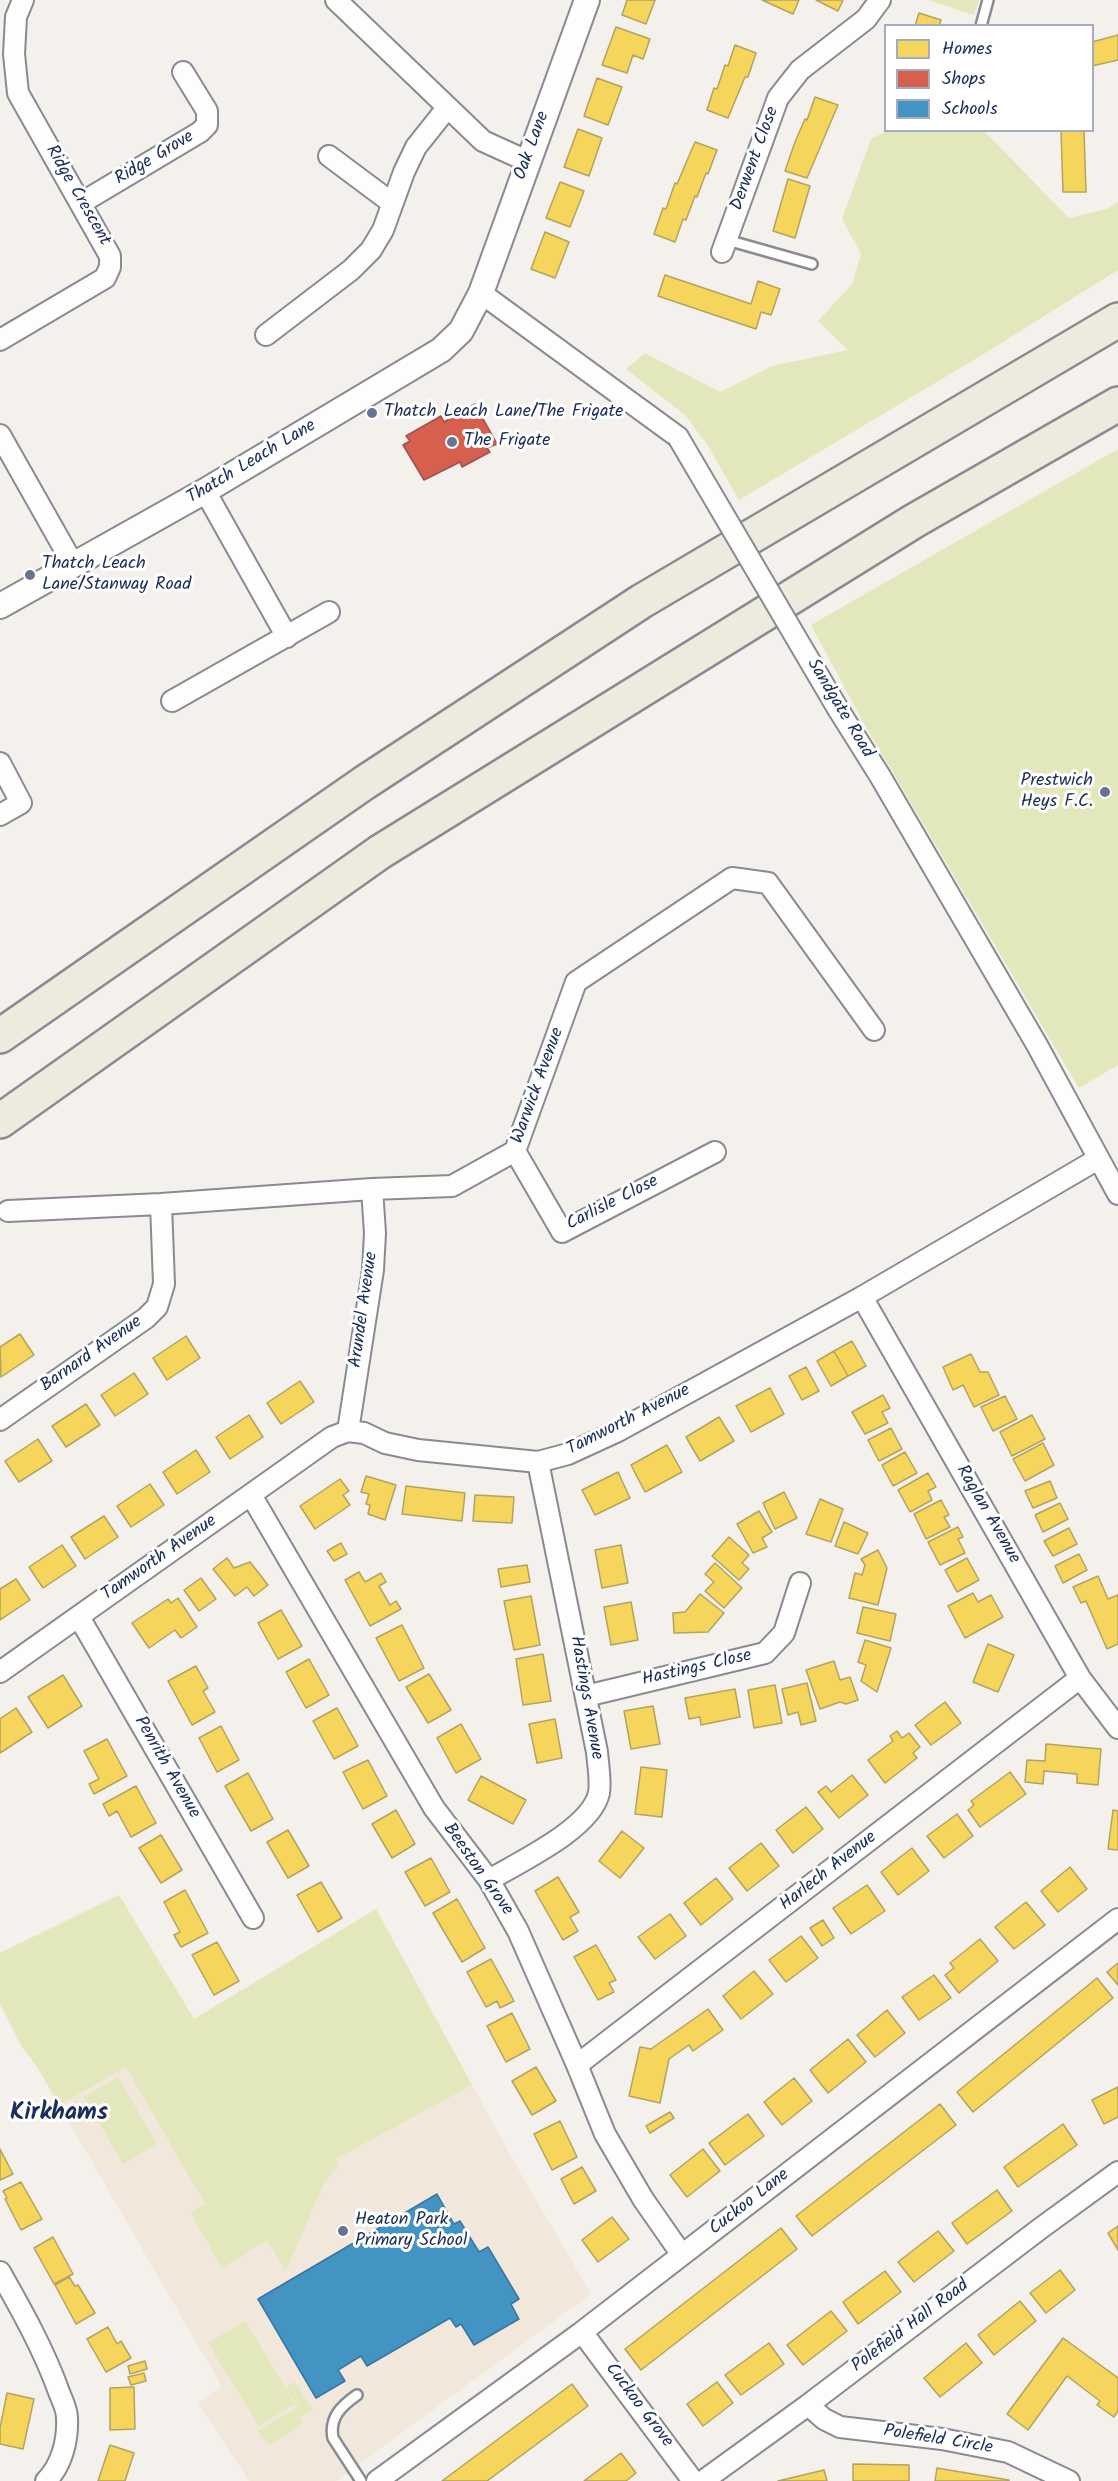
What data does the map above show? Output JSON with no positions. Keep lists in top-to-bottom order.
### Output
{
  "streets": {
    "street": [
      "Oak Lane",
      "Ridge Grove",
      "Derwent Close",
      "Ridge Crescent",
      "Thatch Leach Lane",
      "Sandgate Road",
      "Warwick Avenue",
      "Carlisle Close",
      "Arundel Avenue",
      "Barnard Avenue",
      "Tamworth Avenue",
      "Raglan Avenue",
      "Hastings Close",
      "Hastings Avenue",
      "Penrith Avenue",
      "Beeston Grove",
      "Harlech Avenue",
      "Cuckoo Lane",
      "Polefield Hall Road",
      "Cuckoo Grove",
      "Polefield Circle"
    ]
  },
  "crossings": [
    ["Oak Lane", "Thatch Leach Lane"],
    ["Oak Lane", "Sandgate Road"],
    ["Ridge Grove", "Ridge Crescent"],
    ["Thatch Leach Lane", "Sandgate Road"],
    ["Sandgate Road", "Tamworth Avenue"],
    ["Warwick Avenue", "Carlisle Close"],
    ["Warwick Avenue", "Arundel Avenue"],
    ["Warwick Avenue", "Barnard Avenue"],
    ["Arundel Avenue", "Tamworth Avenue"],
    ["Tamworth Avenue", "Raglan Avenue"],
    ["Tamworth Avenue", "Hastings Avenue"],
    ["Tamworth Avenue", "Penrith Avenue"],
    ["Tamworth Avenue", "Beeston Grove"],
    ["Raglan Avenue", "Harlech Avenue"],
    ["Hastings Close", "Hastings Avenue"],
    ["Hastings Avenue", "Beeston Grove"],
    ["Beeston Grove", "Harlech Avenue"],
    ["Beeston Grove", "Cuckoo Lane"],
    ["Cuckoo Lane", "Cuckoo Grove"],
    ["Polefield Hall Road", "Polefield Circle"]
  ],
  "districts": ["Kirkhams"],
  "places": [
    "Thatch Leach Lane/The Frigate",
    "The Frigate",
    "Thatch Leach Lane/Stanway Road",
    "Prestwich Heys F.C.",
    "Heaton Park Primary School"
  ],
  "legend": ["Homes", "Shops", "Schools"]
}
